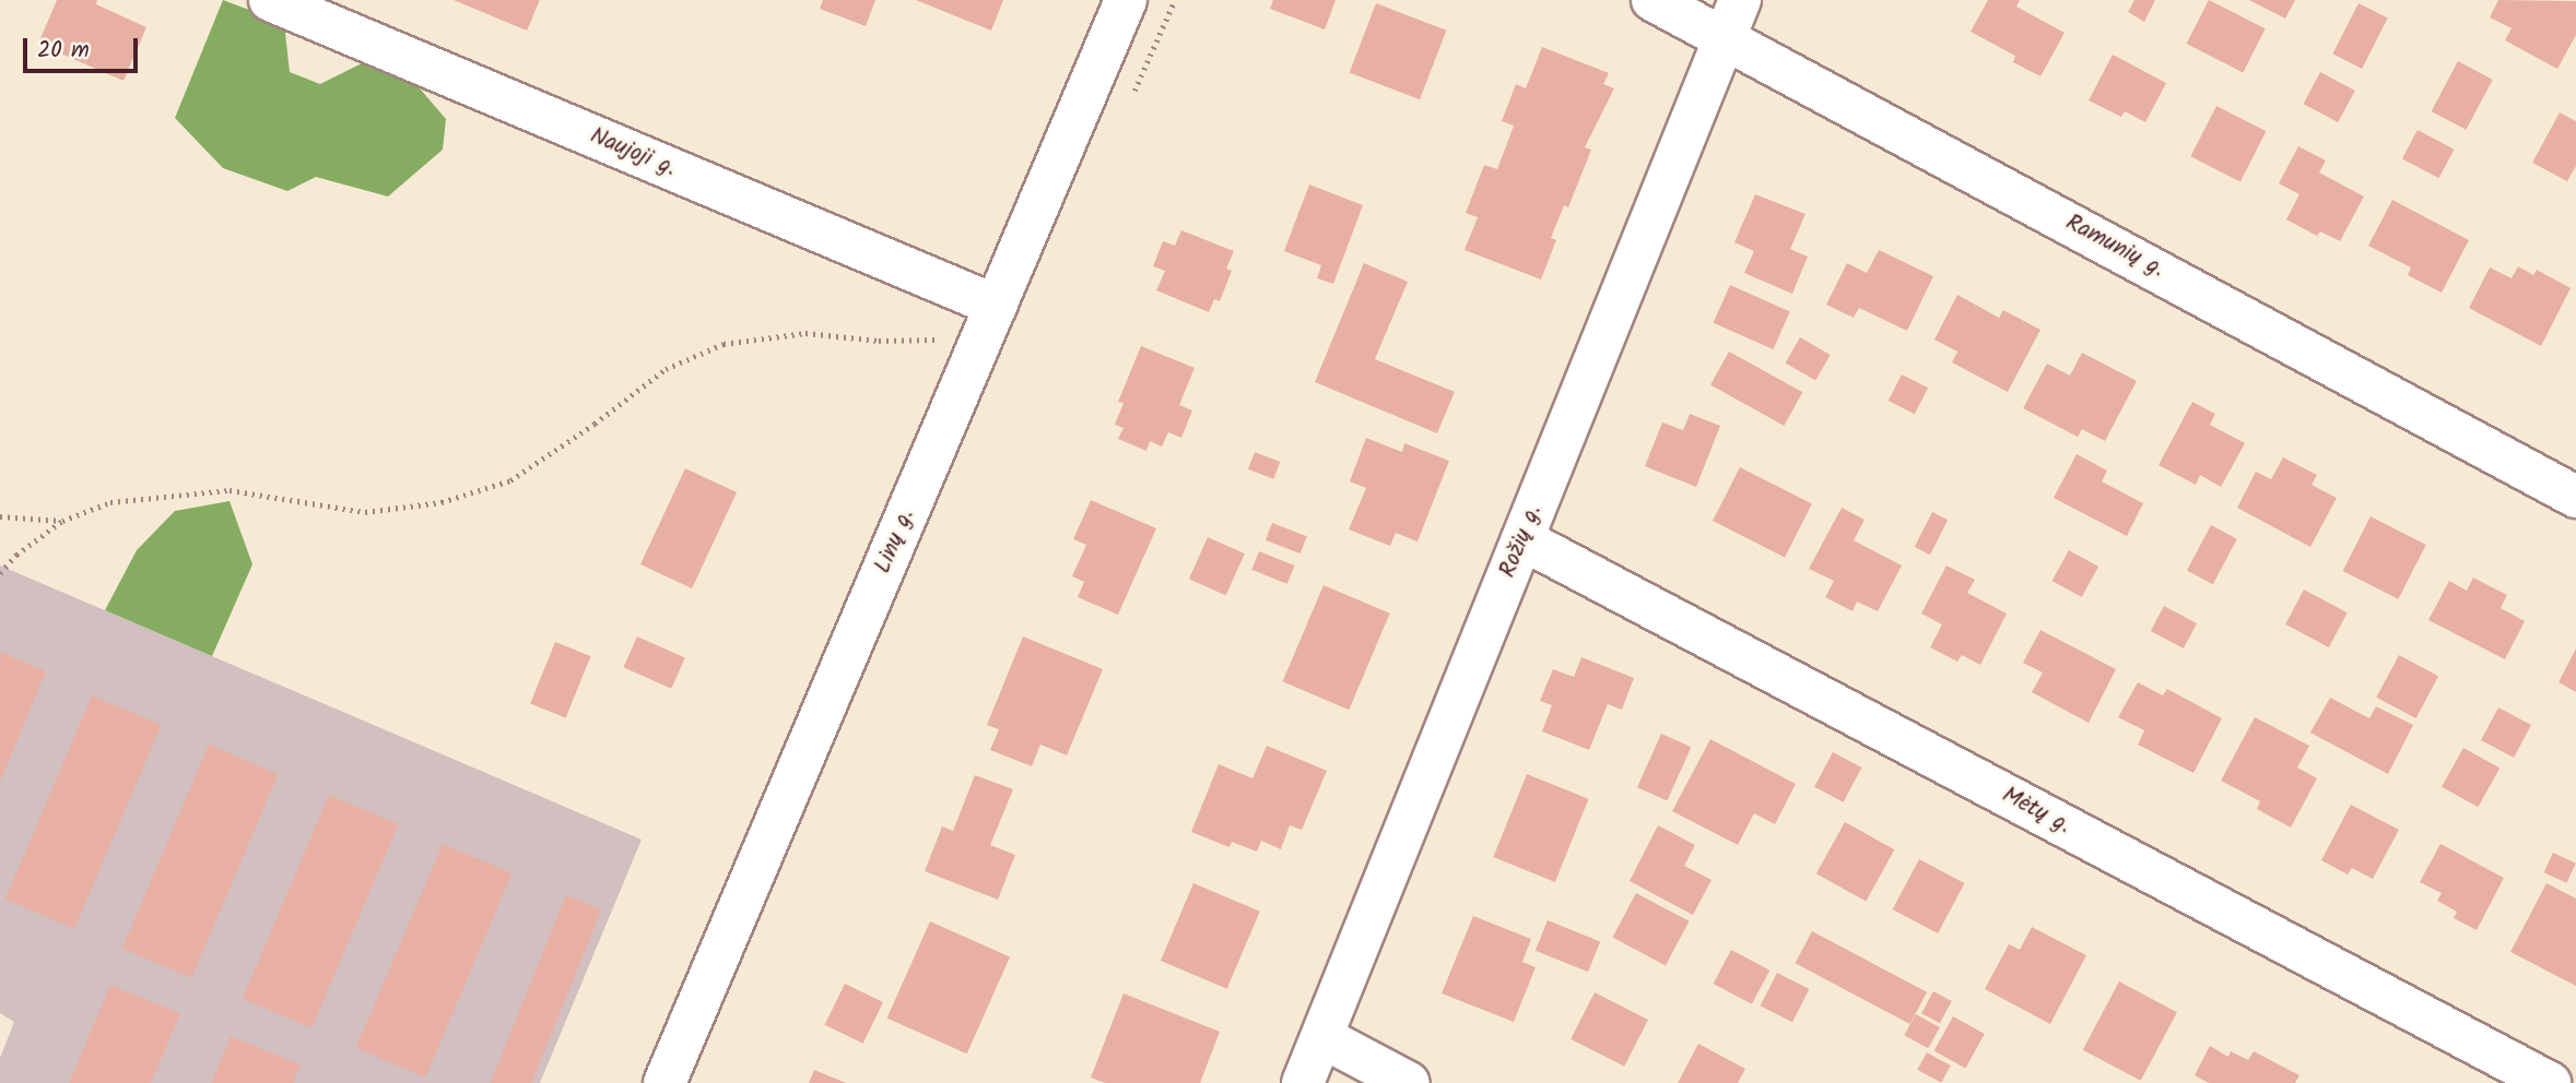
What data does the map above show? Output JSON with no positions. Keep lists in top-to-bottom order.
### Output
{
  "streets": {
    "street": [
      "Naujoji g.",
      "Ramunių g.",
      "Linų g.",
      "Rožių g.",
      "Mėtų g."
    ]
  },
  "crossings": [
    ["Naujoji g.", "Linų g."],
    ["Ramunių g.", "Rožių g."],
    ["Rožių g.", "Mėtų g."]
  ],
  "scale_bar": "20 m"
}
